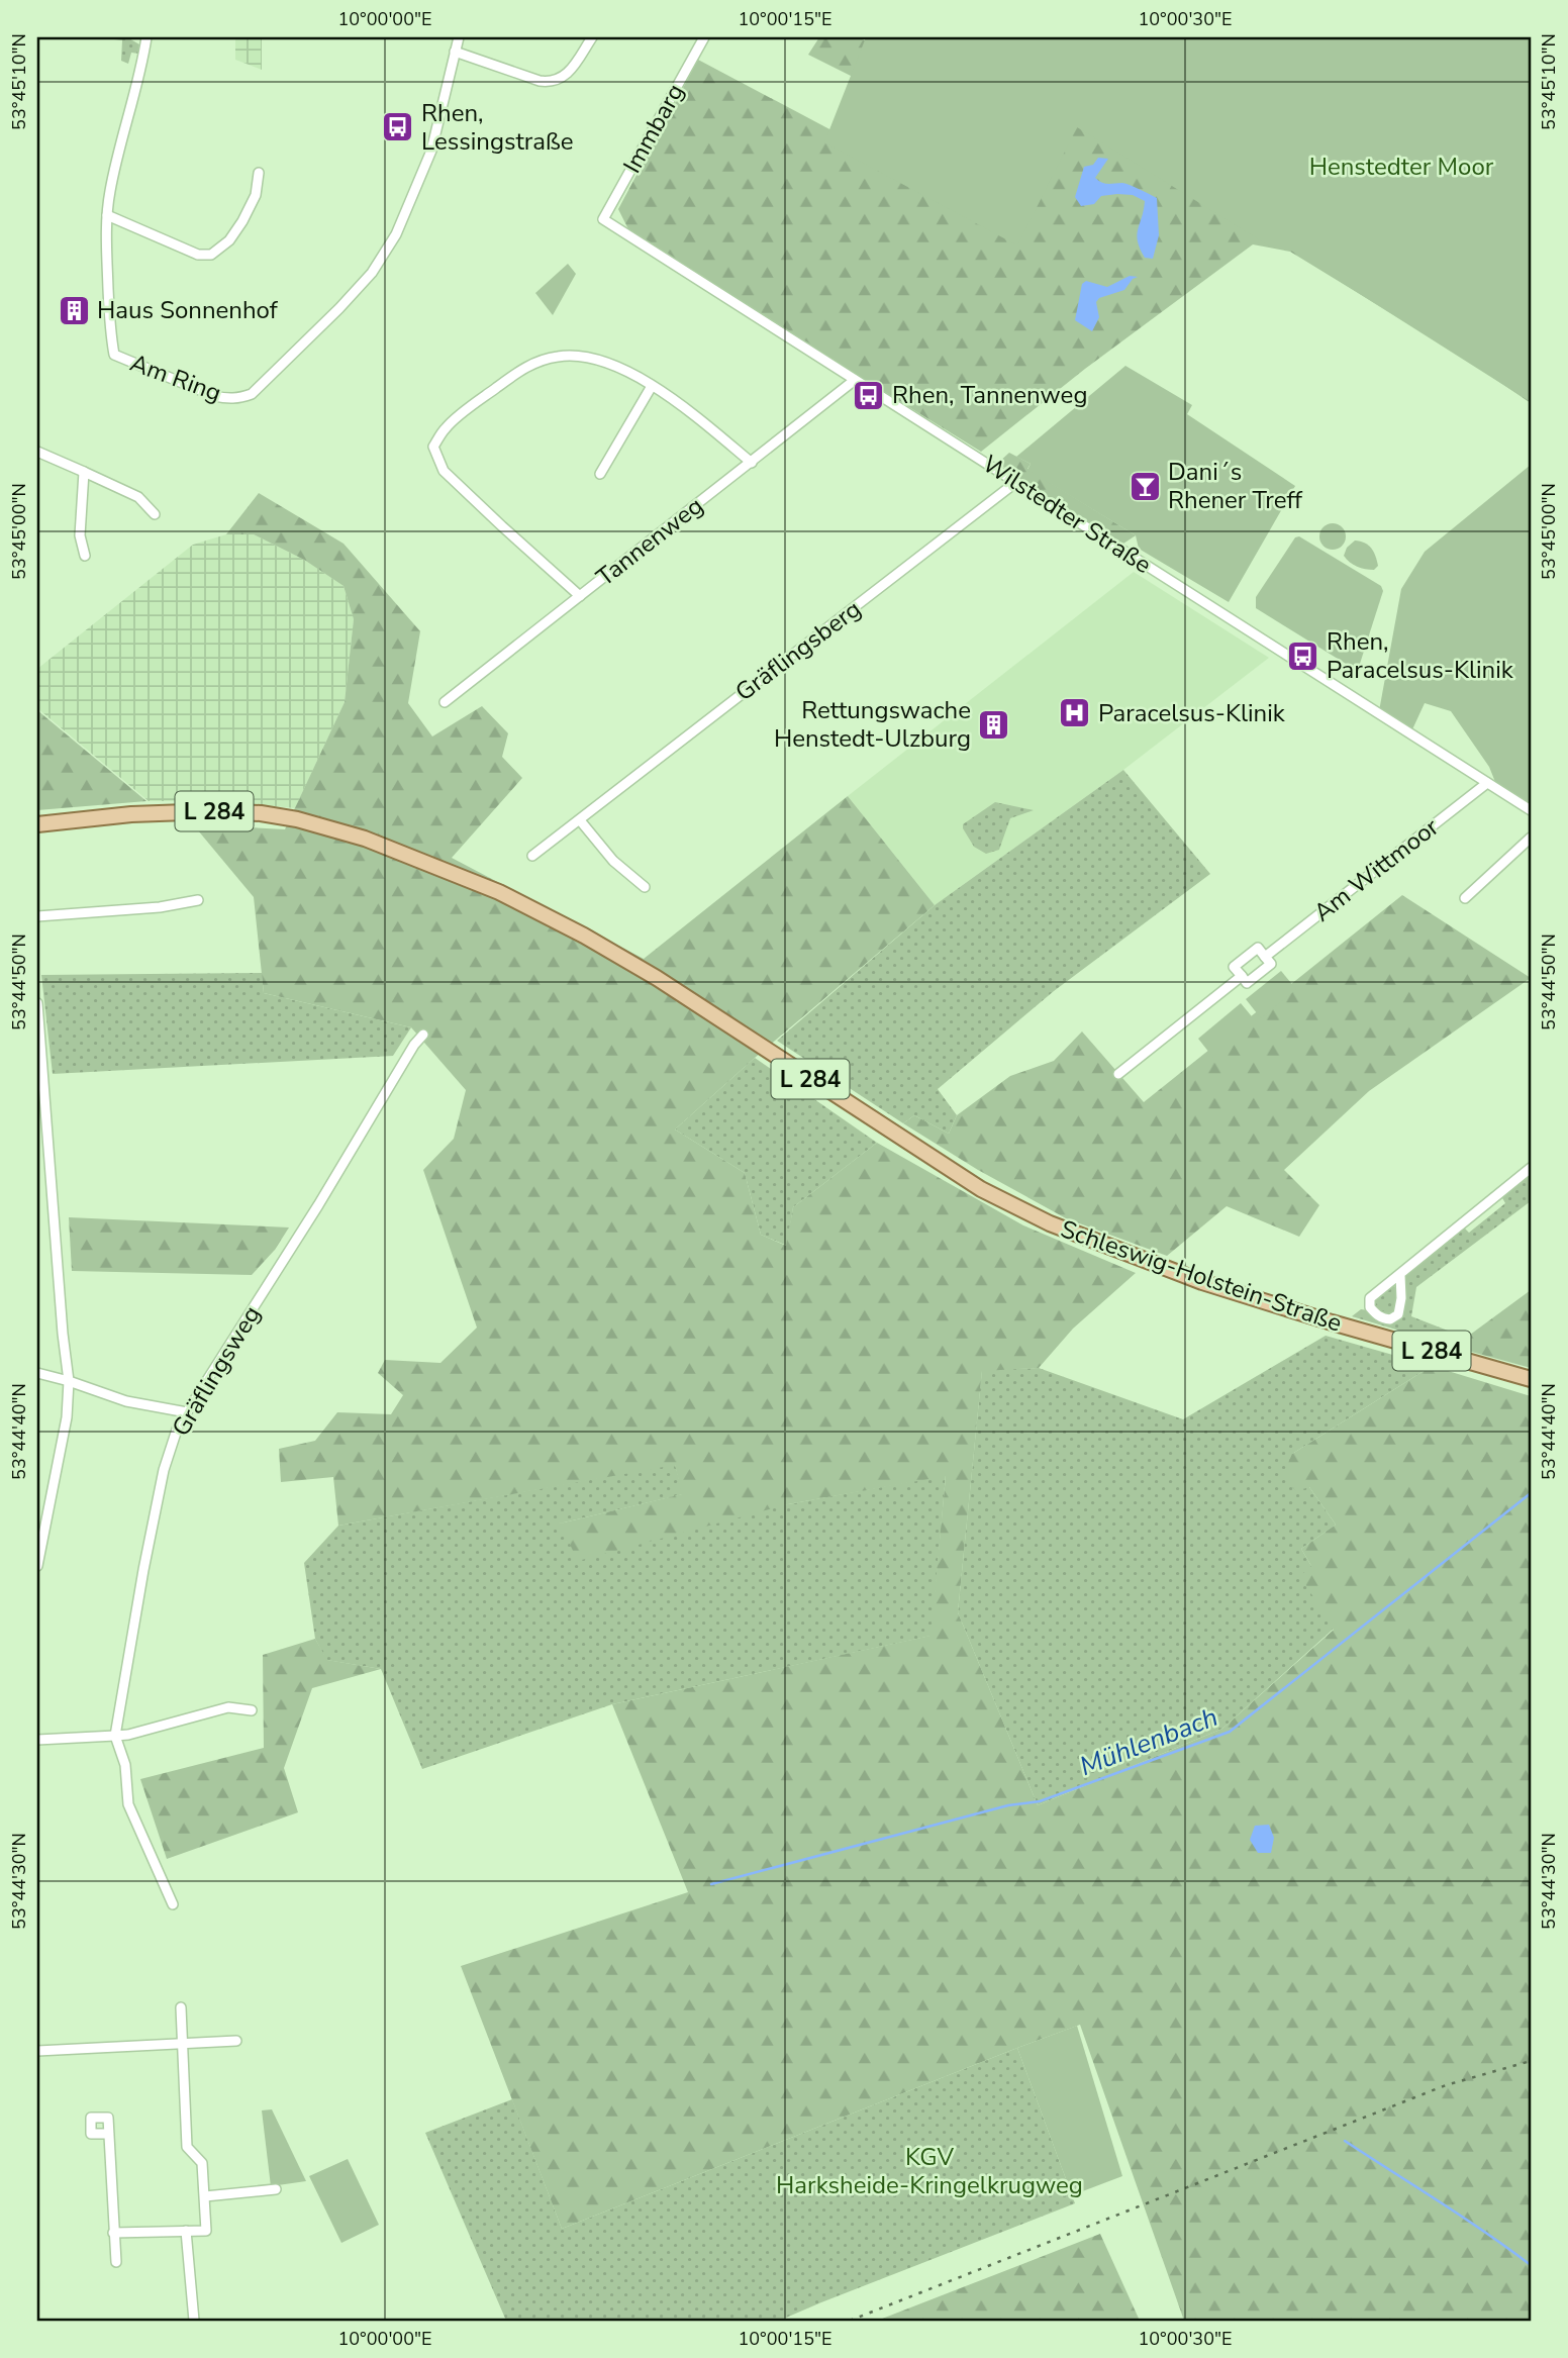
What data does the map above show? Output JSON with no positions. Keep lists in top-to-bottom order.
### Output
{
  "streets": {
    "main road": ["L 284", "Schleswig-Holstein-Straße"],
    "street": [
      "Immbarg",
      "Am Ring",
      "Wilstedter Straße",
      "Tannenweg",
      "Gräflingsberg",
      "Am Wittmoor",
      "Gräflingsweg"
    ]
  },
  "crossings": [
    ["Immbarg", "Wilstedter Straße"],
    ["Wilstedter Straße", "Tannenweg"],
    ["Wilstedter Straße", "Gräflingsberg"],
    ["Wilstedter Straße", "Am Wittmoor"]
  ],
  "water": ["Mühlenbach"],
  "parks": ["Henstedter Moor", "KGV Harksheide-Kringelkrugweg"],
  "places": {
    "bus stop": ["Rhen, Lessingstraße", "Rhen, Tannenweg", "Rhen, Paracelsus-Klinik"],
    "building": ["Haus Sonnenhof", "Rettungswache Henstedt-Ulzburg"],
    "bar": ["Dani´s Rhener Treff"],
    "hospital": ["Paracelsus-Klinik"]
  },
  "coordinates": [
    "10°00'00\"E",
    "10°00'15\"E",
    "10°00'30\"E",
    "53°45'10\"N",
    "53°45'00\"N",
    "53°44'50\"N",
    "53°44'40\"N",
    "53°44'30\"N"
  ]
}
